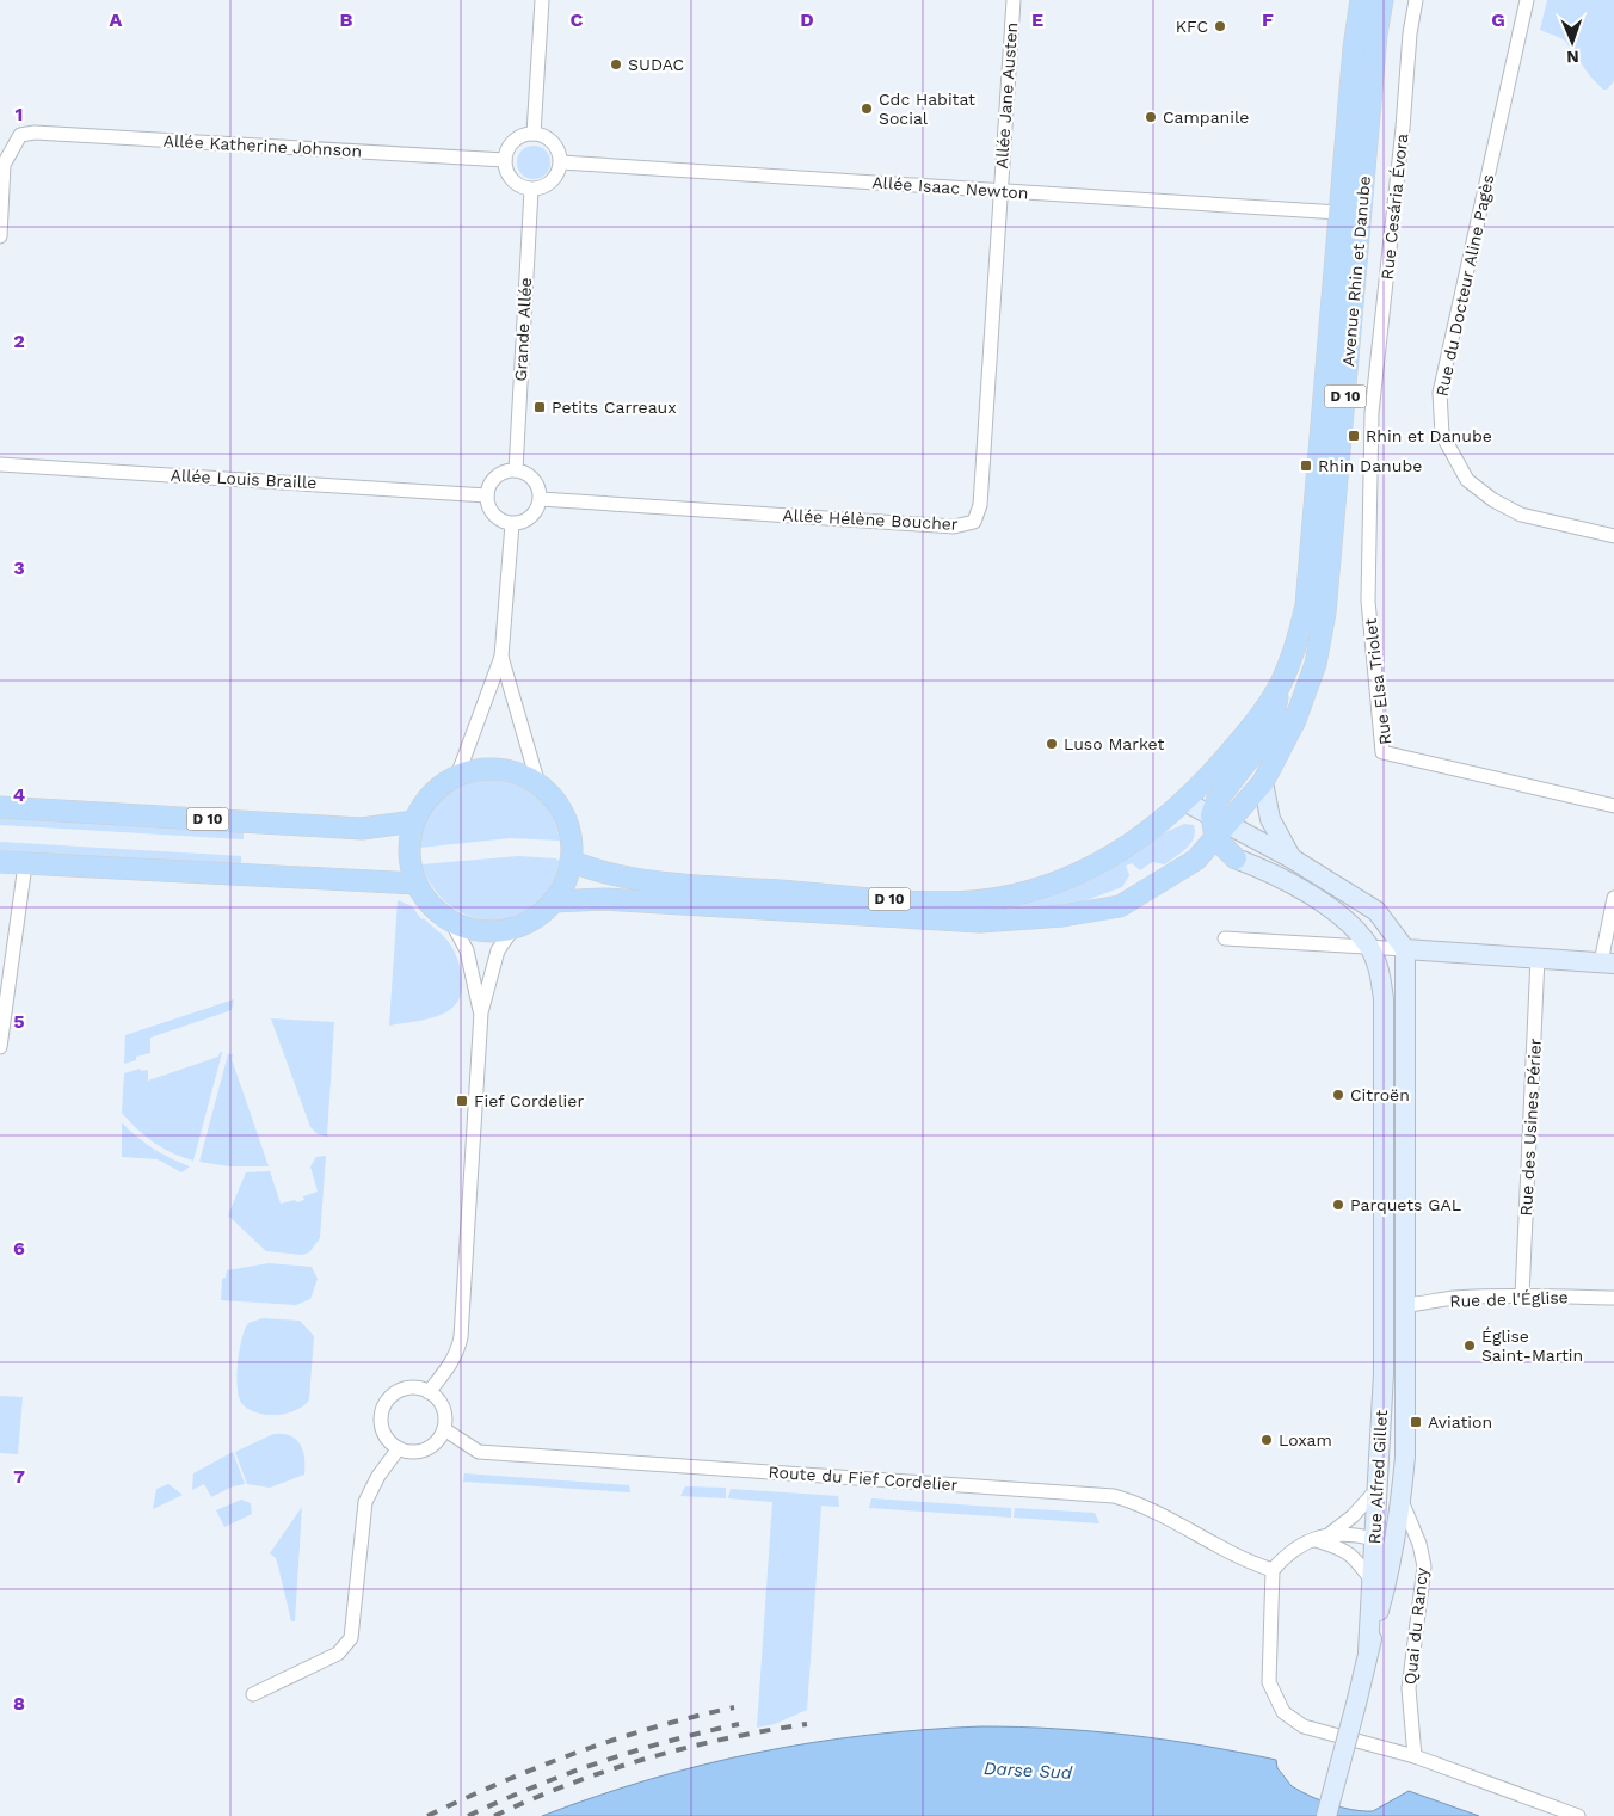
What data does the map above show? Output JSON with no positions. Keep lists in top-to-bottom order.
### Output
{
  "streets": {
    "main road": ["Avenue Rhin et Danube", "D 10", "Rue Alfred Gillet"],
    "street": [
      "Allée Jane Austen",
      "Allée Katherine Johnson",
      "Allée Isaac Newton",
      "Rue Cesária Évora",
      "Rue du Docteur Aline Pagès",
      "Grande Allée",
      "Allée Louis Braille",
      "Allée Hélène Boucher",
      "Rue Elsa Triolet",
      "Rue des Usines Périer",
      "Rue de l'Église",
      "Route du Fief Cordelier",
      "Quai du Rancy"
    ]
  },
  "crossings": [
    ["Allée Jane Austen", "Allée Isaac Newton"],
    ["Allée Jane Austen", "Allée Hélène Boucher"],
    ["Allée Katherine Johnson", "Allée Isaac Newton"],
    ["Allée Katherine Johnson", "Grande Allée"],
    ["Allée Isaac Newton", "Avenue Rhin et Danube"],
    ["Allée Isaac Newton", "Grande Allée"],
    ["Allée Isaac Newton", "Allée Hélène Boucher"],
    ["Rue Cesária Évora", "Rue Elsa Triolet"],
    ["Avenue Rhin et Danube", "D 10"],
    ["Grande Allée", "Allée Louis Braille"],
    ["Grande Allée", "Allée Hélène Boucher"],
    ["Allée Louis Braille", "Allée Hélène Boucher"],
    ["Rue des Usines Périer", "Rue de l'Église"],
    ["Rue de l'Église", "Rue Alfred Gillet"],
    ["Rue Alfred Gillet", "Quai du Rancy"]
  ],
  "water": ["Darse Sud"],
  "places": {
    "other": [
      "KFC",
      "SUDAC",
      "Cdc Habitat Social",
      "Campanile",
      "Luso Market",
      "Citroën",
      "Parquets GAL",
      "Église Saint-Martin",
      "Loxam"
    ],
    "transit": [
      "Petits Carreaux",
      "Rhin et Danube",
      "Rhin Danube",
      "Fief Cordelier",
      "Aviation"
    ]
  },
  "north": "bottom",
  "grid": {
    "columns": [
      "A",
      "B",
      "C",
      "D",
      "E",
      "F",
      "G"
    ],
    "rows": [
      "1",
      "2",
      "3",
      "4",
      "5",
      "6",
      "7",
      "8"
    ]
  }
}
